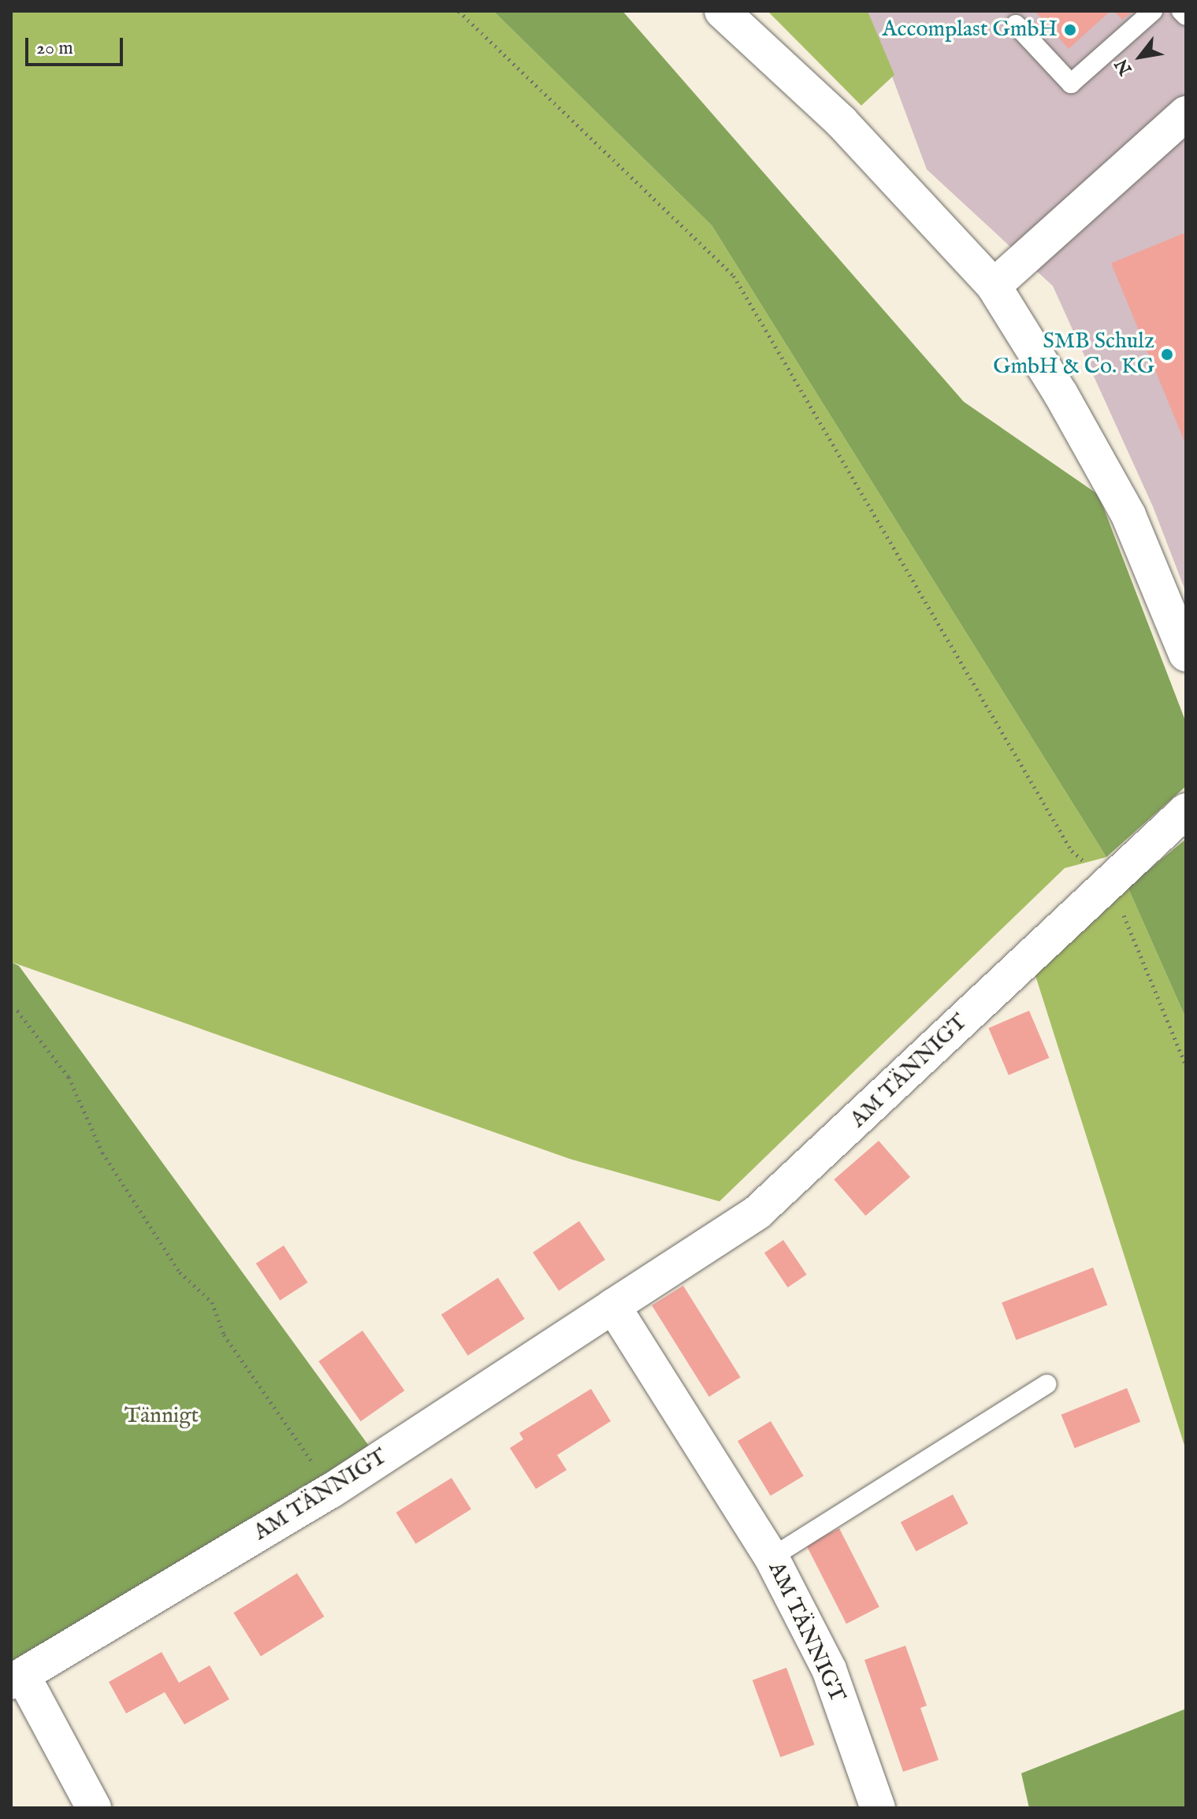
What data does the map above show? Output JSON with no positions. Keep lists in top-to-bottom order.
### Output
{
  "streets": {
    "street": ["AM TÄNNIGT"]
  },
  "parks": ["Tännigt"],
  "places": ["Accomplast GmbH", "SMB Schulz GmbH & Co. KG"],
  "scale_bar": "20 m",
  "north": "bottom left"
}
